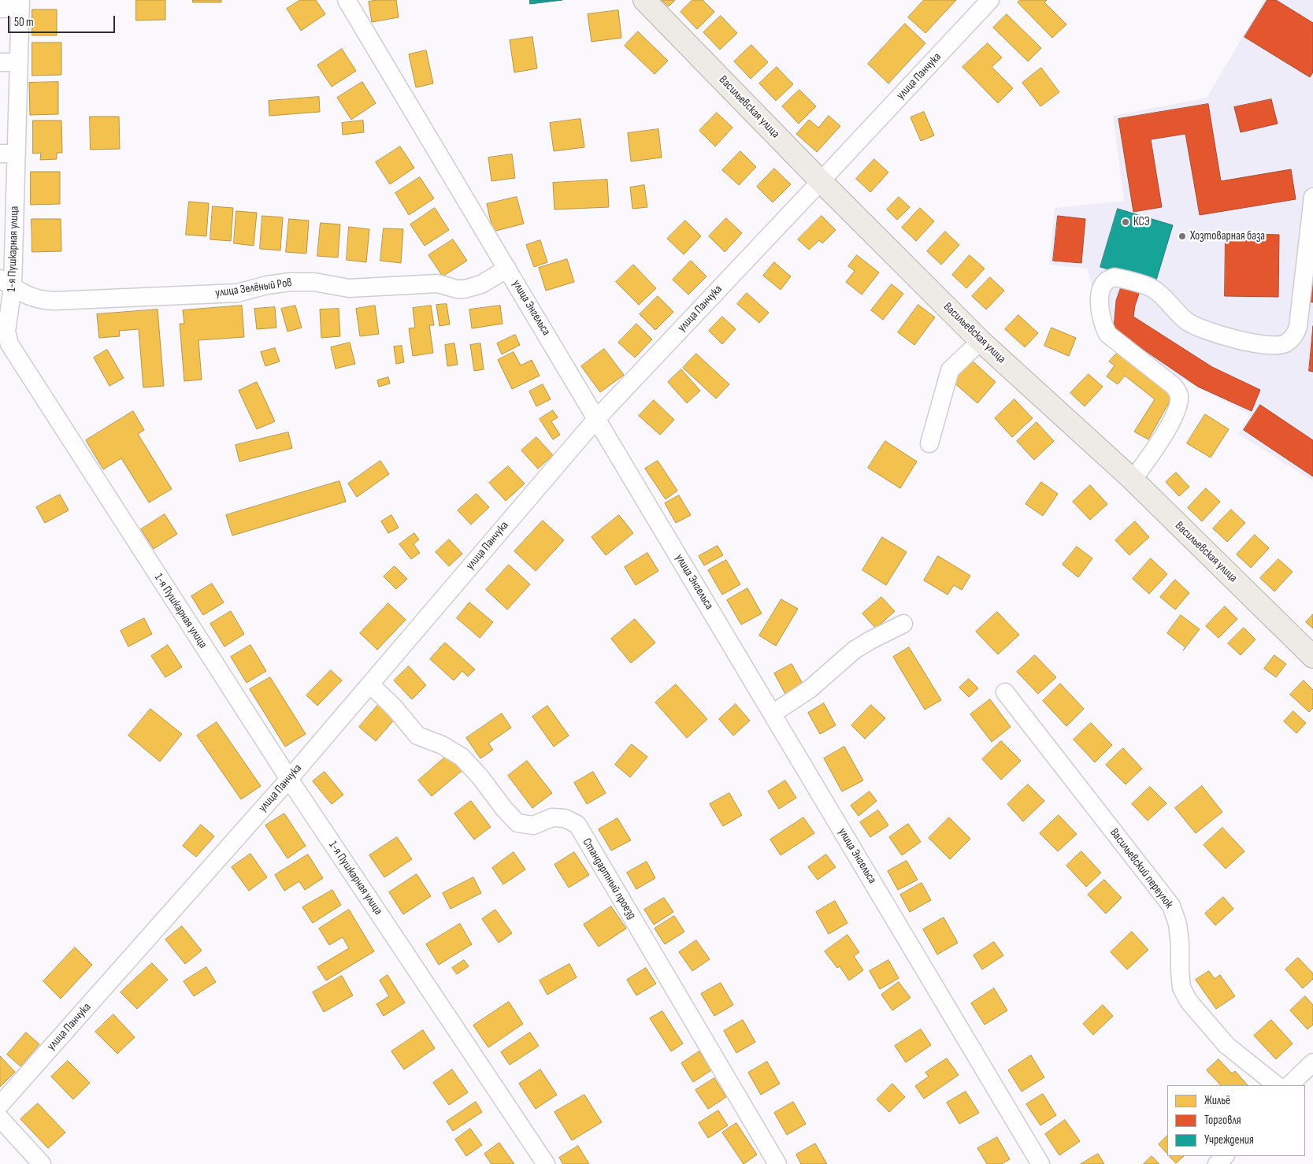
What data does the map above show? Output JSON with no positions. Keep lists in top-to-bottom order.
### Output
{
  "streets": {
    "main road": ["Васильевская улица"],
    "street": [
      "улица Панчука",
      "1-я Пушкарная улица",
      "улица Зелёный Ров",
      "улица Энгельса",
      "Васильевский переулок",
      "Стандартный проезд"
    ]
  },
  "crossings": [
    ["улица Панчука", "Васильевская улица"],
    ["улица Панчука", "1-я Пушкарная улица"],
    ["улица Панчука", "улица Энгельса"],
    ["улица Панчука", "Стандартный проезд"],
    ["1-я Пушкарная улица", "улица Зелёный Ров"],
    ["улица Зелёный Ров", "улица Энгельса"]
  ],
  "places": ["КСЭ", "Хозтоварная база"],
  "legend": ["Жильё", "Торговля", "Учреждения"],
  "scale_bar": "50 m"
}
